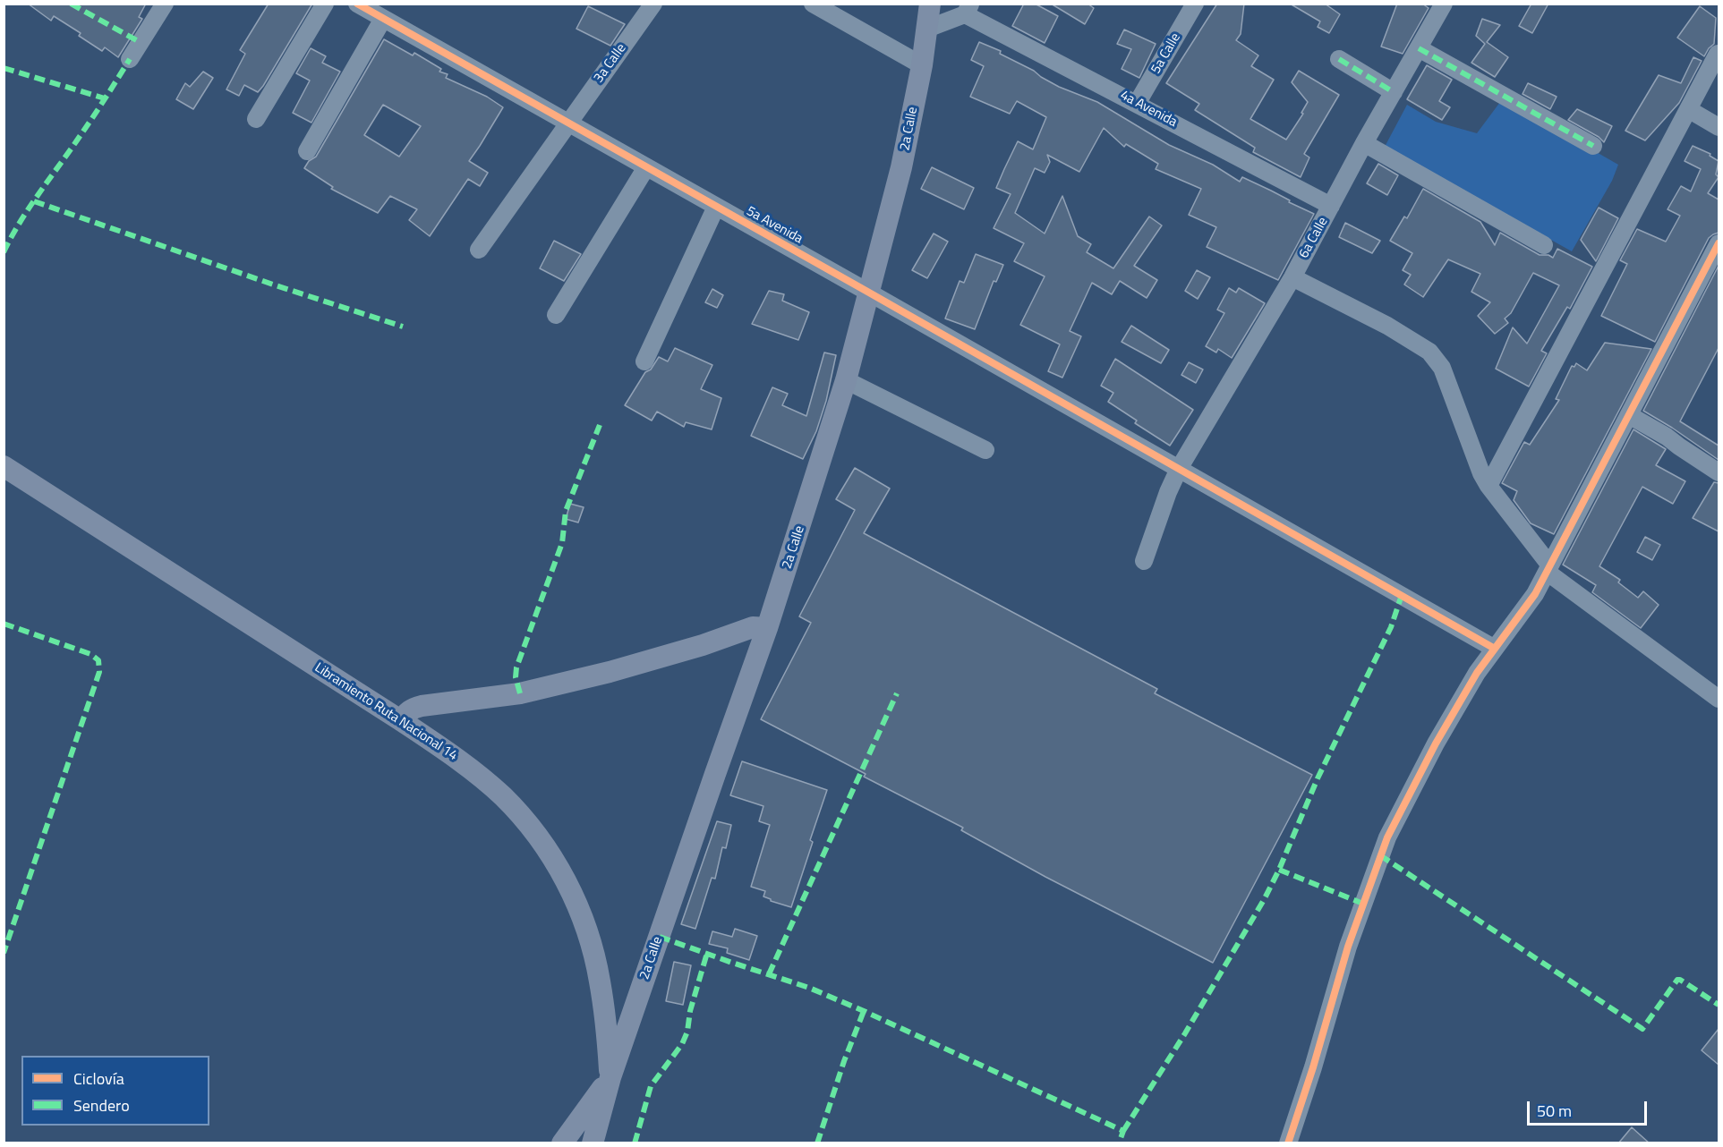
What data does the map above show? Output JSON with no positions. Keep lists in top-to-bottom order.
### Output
{
  "streets": {
    "main road": ["2a Calle", "Libramiento Ruta Nacional 14"],
    "street": [
      "5a Calle",
      "3a Calle",
      "4a Avenida",
      "5a Avenida",
      "6a Calle"
    ]
  },
  "crossings": [
    ["5a Calle", "4a Avenida"],
    ["3a Calle", "5a Avenida"],
    ["4a Avenida", "6a Calle"],
    ["2a Calle", "5a Avenida"],
    ["2a Calle", "Libramiento Ruta Nacional 14"],
    ["5a Avenida", "6a Calle"]
  ],
  "legend": ["Ciclovía", "Sendero"],
  "scale_bar": "50 m"
}
